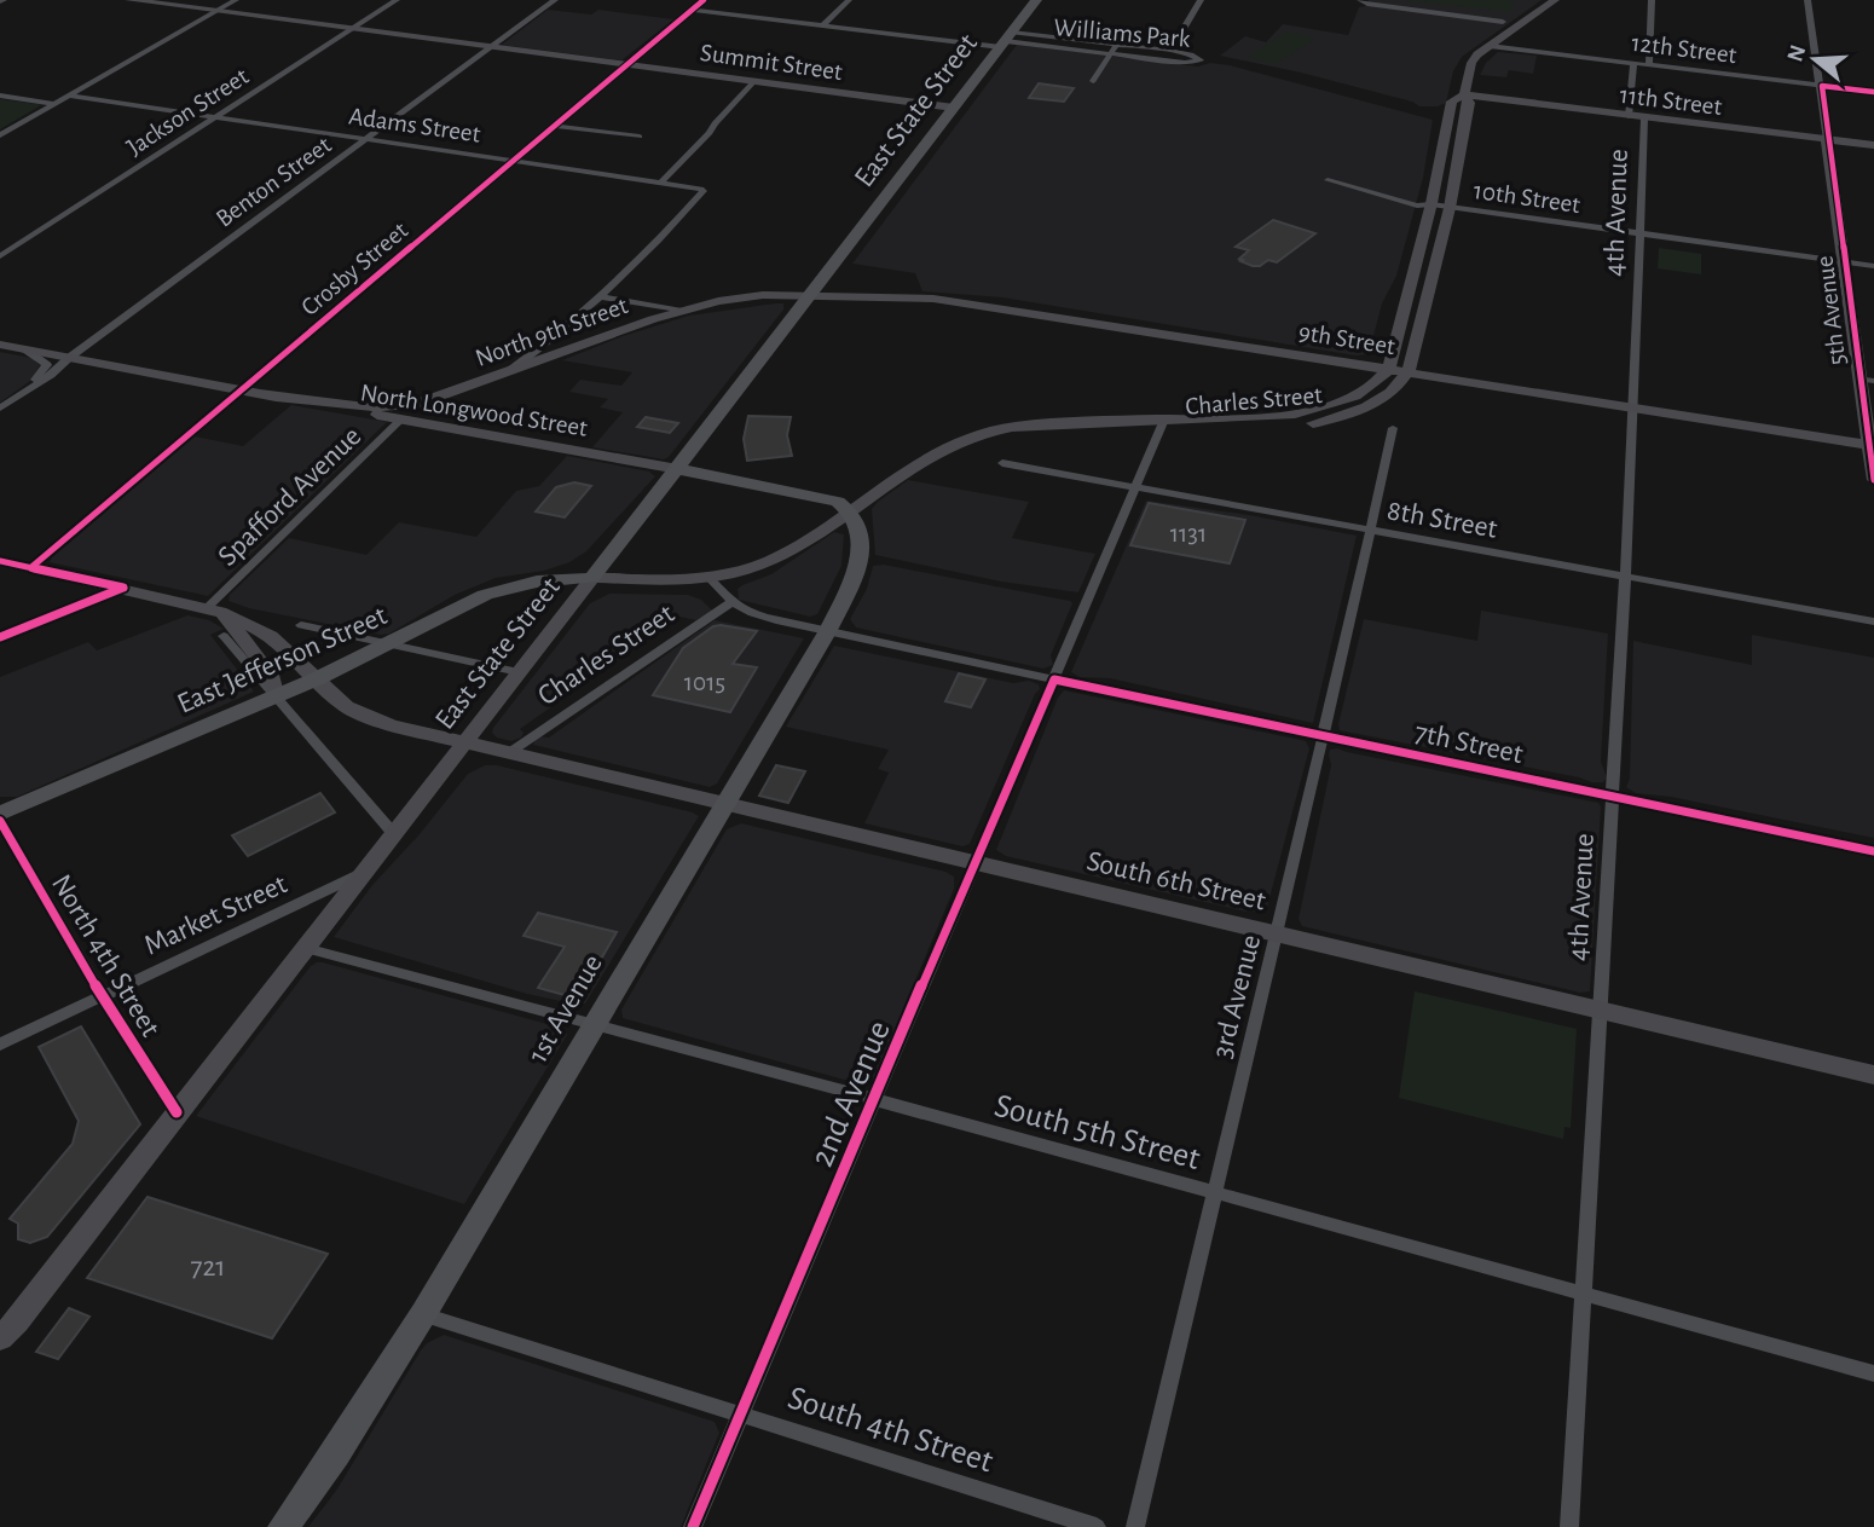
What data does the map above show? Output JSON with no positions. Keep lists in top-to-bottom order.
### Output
{
  "streets": {
    "main road": [
      "Summit Street",
      "11th Street",
      "East State Street",
      "5th Avenue",
      "North 9th Street",
      "9th Street",
      "Charles Street",
      "North Longwood Street",
      "East Jefferson Street",
      "South 6th Street",
      "1st Avenue"
    ],
    "street": [
      "Williams Park",
      "12th Street",
      "Jackson Street",
      "Adams Street",
      "Benton Street",
      "10th Street",
      "4th Avenue",
      "Crosby Street",
      "Spafford Avenue",
      "8th Street",
      "7th Street",
      "Market Street",
      "North 4th Street",
      "3rd Avenue",
      "2nd Avenue",
      "South 5th Street",
      "South 4th Street"
    ]
  },
  "crossings": [
    ["Williams Park", "East State Street"],
    ["12th Street", "4th Avenue"],
    ["12th Street", "5th Avenue"],
    ["Summit Street", "East State Street"],
    ["Summit Street", "Jackson Street"],
    ["Summit Street", "Benton Street"],
    ["Summit Street", "Crosby Street"],
    ["11th Street", "4th Avenue"],
    ["11th Street", "5th Avenue"],
    ["East State Street", "North 9th Street"],
    ["East State Street", "9th Street"],
    ["East State Street", "Charles Street"],
    ["East State Street", "North Longwood Street"],
    ["East State Street", "East Jefferson Street"],
    ["East State Street", "South 6th Street"],
    ["East State Street", "Market Street"],
    ["East State Street", "North 4th Street"],
    ["East State Street", "South 5th Street"],
    ["Jackson Street", "Adams Street"],
    ["Adams Street", "Benton Street"],
    ["Adams Street", "Crosby Street"],
    ["Benton Street", "North Longwood Street"],
    ["10th Street", "4th Avenue"],
    ["10th Street", "5th Avenue"],
    ["4th Avenue", "9th Street"],
    ["4th Avenue", "8th Street"],
    ["4th Avenue", "7th Street"],
    ["4th Avenue", "South 6th Street"],
    ["4th Avenue", "South 5th Street"],
    ["Crosby Street", "North Longwood Street"],
    ["Crosby Street", "South 6th Street"],
    ["5th Avenue", "9th Street"],
    ["North 9th Street", "9th Street"],
    ["North 9th Street", "North Longwood Street"],
    ["9th Street", "Charles Street"],
    ["Charles Street", "East Jefferson Street"],
    ["Charles Street", "7th Street"],
    ["Charles Street", "South 6th Street"],
    ["Charles Street", "1st Avenue"],
    ["Charles Street", "2nd Avenue"],
    ["North Longwood Street", "Spafford Avenue"],
    ["Spafford Avenue", "South 6th Street"],
    ["8th Street", "3rd Avenue"],
    ["8th Street", "2nd Avenue"],
    ["East Jefferson Street", "South 6th Street"],
    ["7th Street", "3rd Avenue"],
    ["7th Street", "1st Avenue"],
    ["7th Street", "2nd Avenue"],
    ["South 6th Street", "3rd Avenue"],
    ["South 6th Street", "1st Avenue"],
    ["South 6th Street", "2nd Avenue"],
    ["Market Street", "North 4th Street"],
    ["3rd Avenue", "South 5th Street"],
    ["1st Avenue", "South 5th Street"],
    ["1st Avenue", "South 4th Street"],
    ["2nd Avenue", "South 5th Street"],
    ["2nd Avenue", "South 4th Street"]
  ],
  "house_numbers": ["1131", "1015", "721"],
  "north": "left"
}
